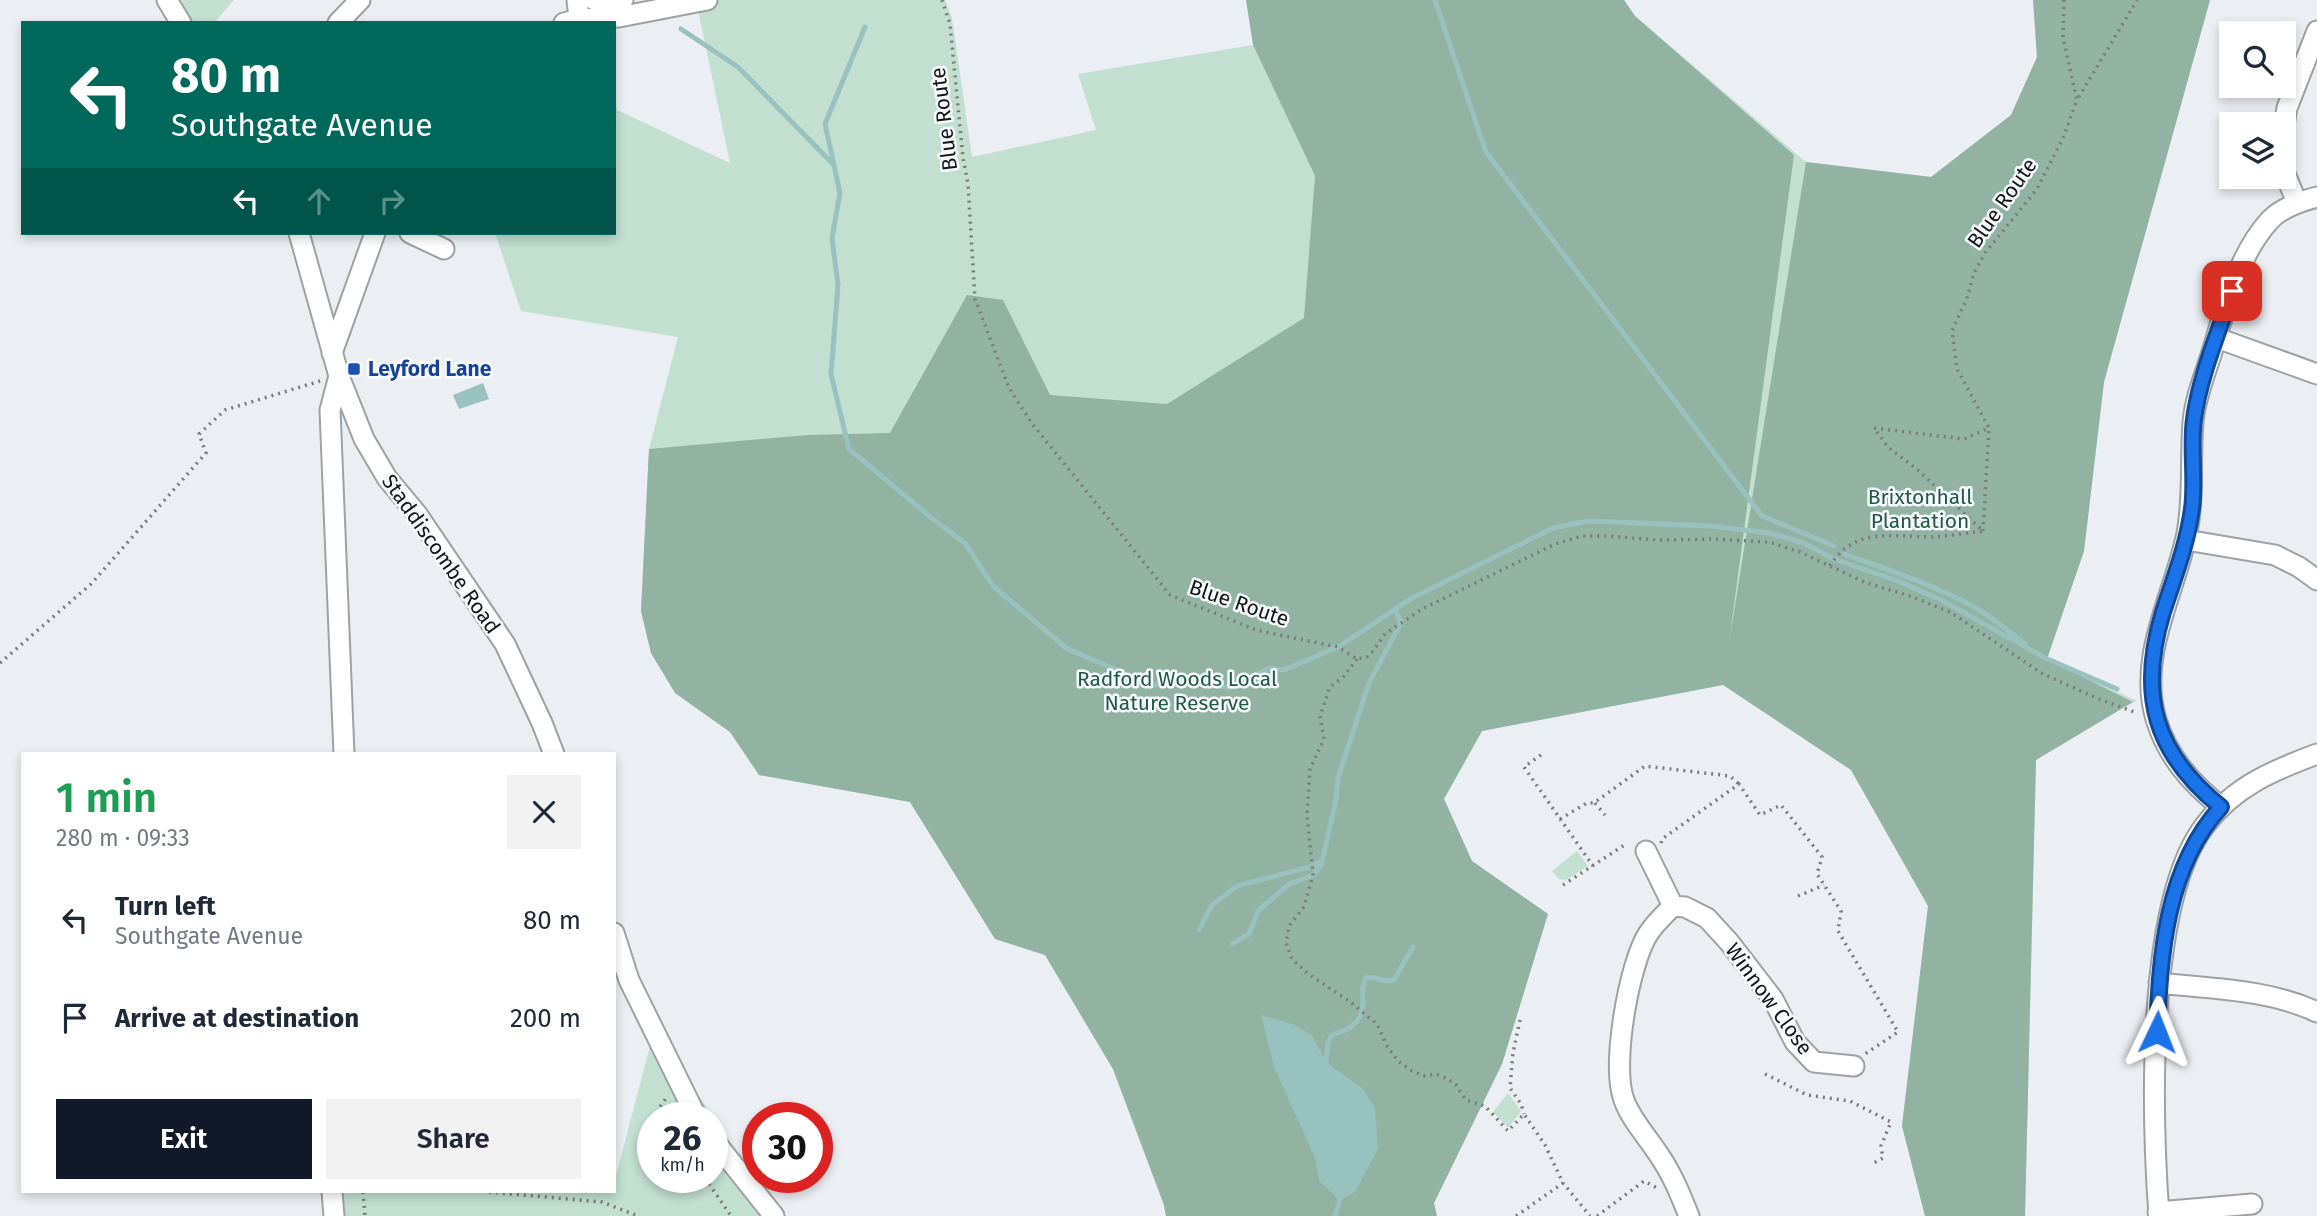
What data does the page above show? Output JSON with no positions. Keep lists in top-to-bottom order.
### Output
{
  "streets": {
    "street": ["Staddiscombe Road", "Winnow Close"],
    "path": ["Blue Route"]
  },
  "parks": ["Brixtonhall Plantation", "Radford Woods Local Nature Reserve"],
  "places": {
    "transit": ["Leyford Lane"]
  },
  "page": {
    "turn": ["80 m", "Southgate Avenue"],
    "heading": ["1 min", "280 m · 09:33"],
    "list": [
      {
        "name": "Turn left",
        "note": "Southgate Avenue",
        "value": "80 m"
      },
      {
        "name": "Arrive at destination",
        "value": "200 m"
      }
    ],
    "buttons": ["Exit", "Share"],
    "speed": "26 km/h",
    "limit": "30"
  }
}
